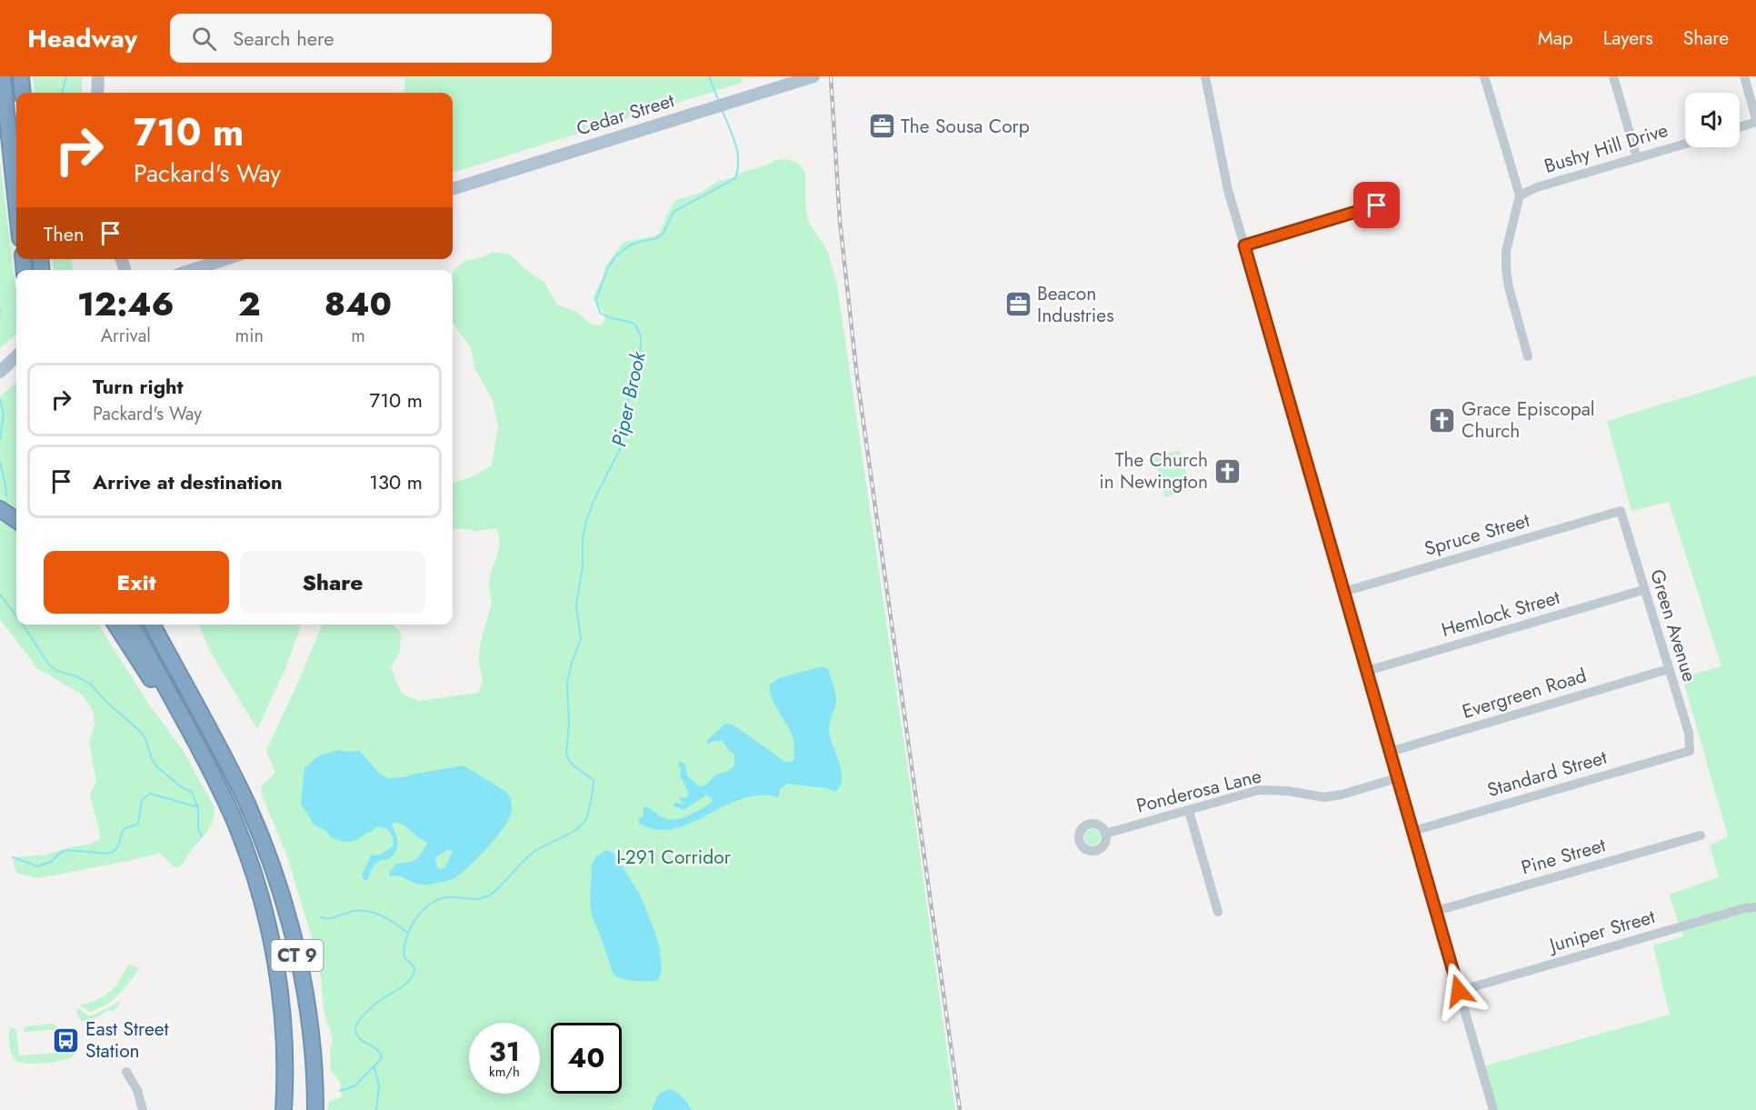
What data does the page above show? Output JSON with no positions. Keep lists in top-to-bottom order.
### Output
{
  "streets": {
    "highway": ["CT 9"],
    "main road": ["Cedar Street"],
    "street": [
      "Bushy Hill Drive",
      "Spruce Street",
      "Hemlock Street",
      "Green Avenue",
      "Evergreen Road",
      "Standard Street",
      "Ponderosa Lane",
      "Pine Street",
      "Juniper Street"
    ]
  },
  "crossings": [
    ["Spruce Street", "Green Avenue"],
    ["Hemlock Street", "Green Avenue"],
    ["Green Avenue", "Evergreen Road"],
    ["Green Avenue", "Standard Street"]
  ],
  "water": ["Piper Brook"],
  "parks": ["I-291 Corridor"],
  "places": {
    "office": ["The Sousa Corp", "Beacon Industries"],
    "church": ["Grace Episcopal Church", "The Church in Newington"],
    "bus stop": ["East Street Station"]
  },
  "page": {
    "header": "Headway",
    "search": "Search here",
    "nav": ["Map", "Layers", "Share"],
    "turn": ["710 m", "Packard's Way"],
    "then": "Then",
    "eta": [
      "12:46",
      "Arrival",
      "2",
      "min",
      "840",
      "m"
    ],
    "list": [
      {
        "name": "Turn right",
        "note": "Packard's Way",
        "value": "710 m"
      },
      {
        "name": "Arrive at destination",
        "value": "130 m"
      }
    ],
    "buttons": ["Exit", "Share"],
    "speed": "31 km/h",
    "limit": "40"
  }
}
